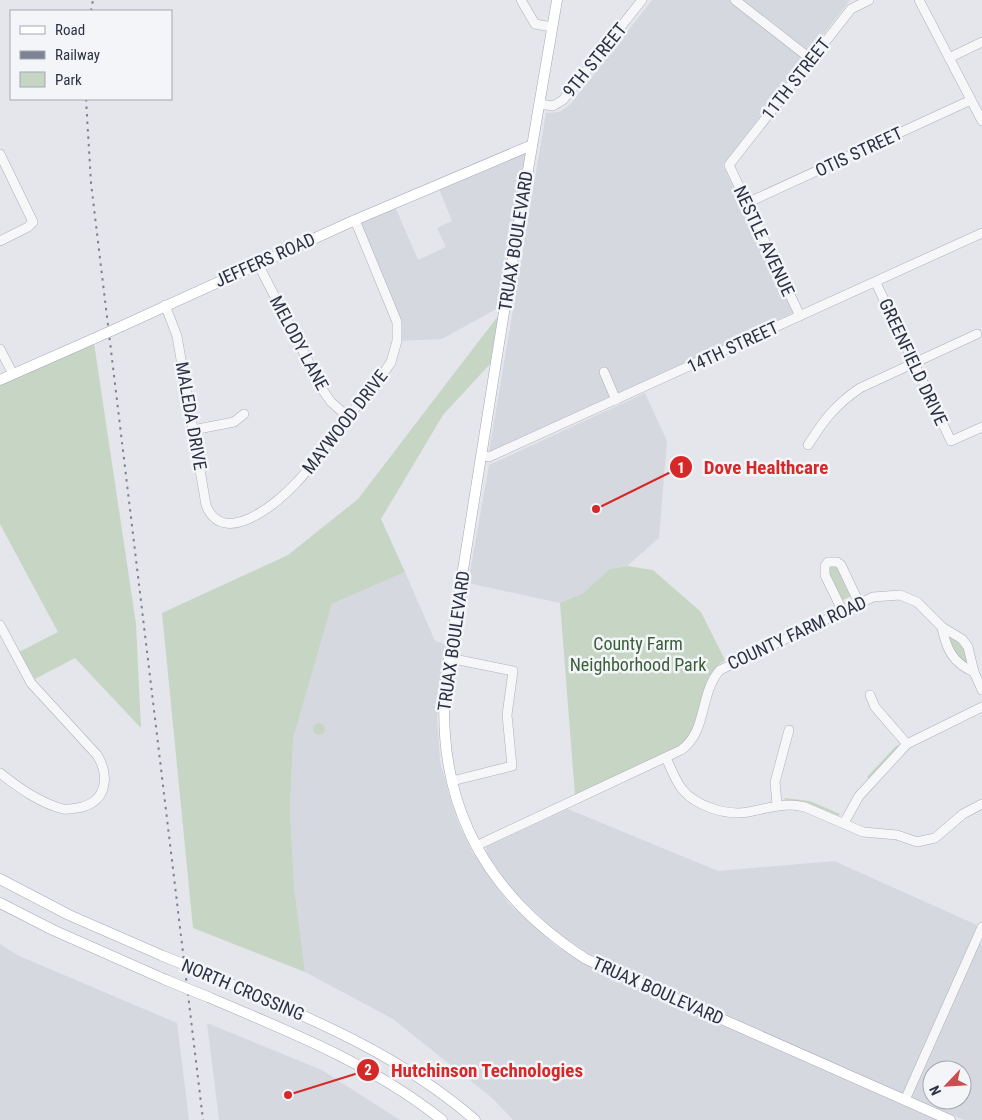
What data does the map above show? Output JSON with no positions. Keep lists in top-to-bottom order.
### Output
{
  "streets": {
    "main road": ["TRUAX BOULEVARD", "JEFFERS ROAD", "NORTH CROSSING"],
    "street": [
      "9TH STREET",
      "11TH STREET",
      "OTIS STREET",
      "NESTLE AVENUE",
      "MELODY LANE",
      "14TH STREET",
      "GREENFIELD DRIVE",
      "MALEDA DRIVE",
      "MAYWOOD DRIVE",
      "COUNTY FARM ROAD"
    ]
  },
  "crossings": [
    ["9TH STREET", "TRUAX BOULEVARD"],
    ["11TH STREET", "NESTLE AVENUE"],
    ["OTIS STREET", "NESTLE AVENUE"],
    ["TRUAX BOULEVARD", "JEFFERS ROAD"],
    ["TRUAX BOULEVARD", "14TH STREET"],
    ["TRUAX BOULEVARD", "COUNTY FARM ROAD"],
    ["NESTLE AVENUE", "14TH STREET"],
    ["JEFFERS ROAD", "MELODY LANE"],
    ["JEFFERS ROAD", "MALEDA DRIVE"],
    ["JEFFERS ROAD", "MAYWOOD DRIVE"],
    ["MELODY LANE", "MAYWOOD DRIVE"],
    ["14TH STREET", "GREENFIELD DRIVE"],
    ["MALEDA DRIVE", "MAYWOOD DRIVE"]
  ],
  "parks": ["County Farm Neighborhood Park"],
  "places": ["Dove Healthcare", "Hutchinson Technologies"],
  "legend": ["Road", "Railway", "Park"],
  "north": "bottom left"
}
